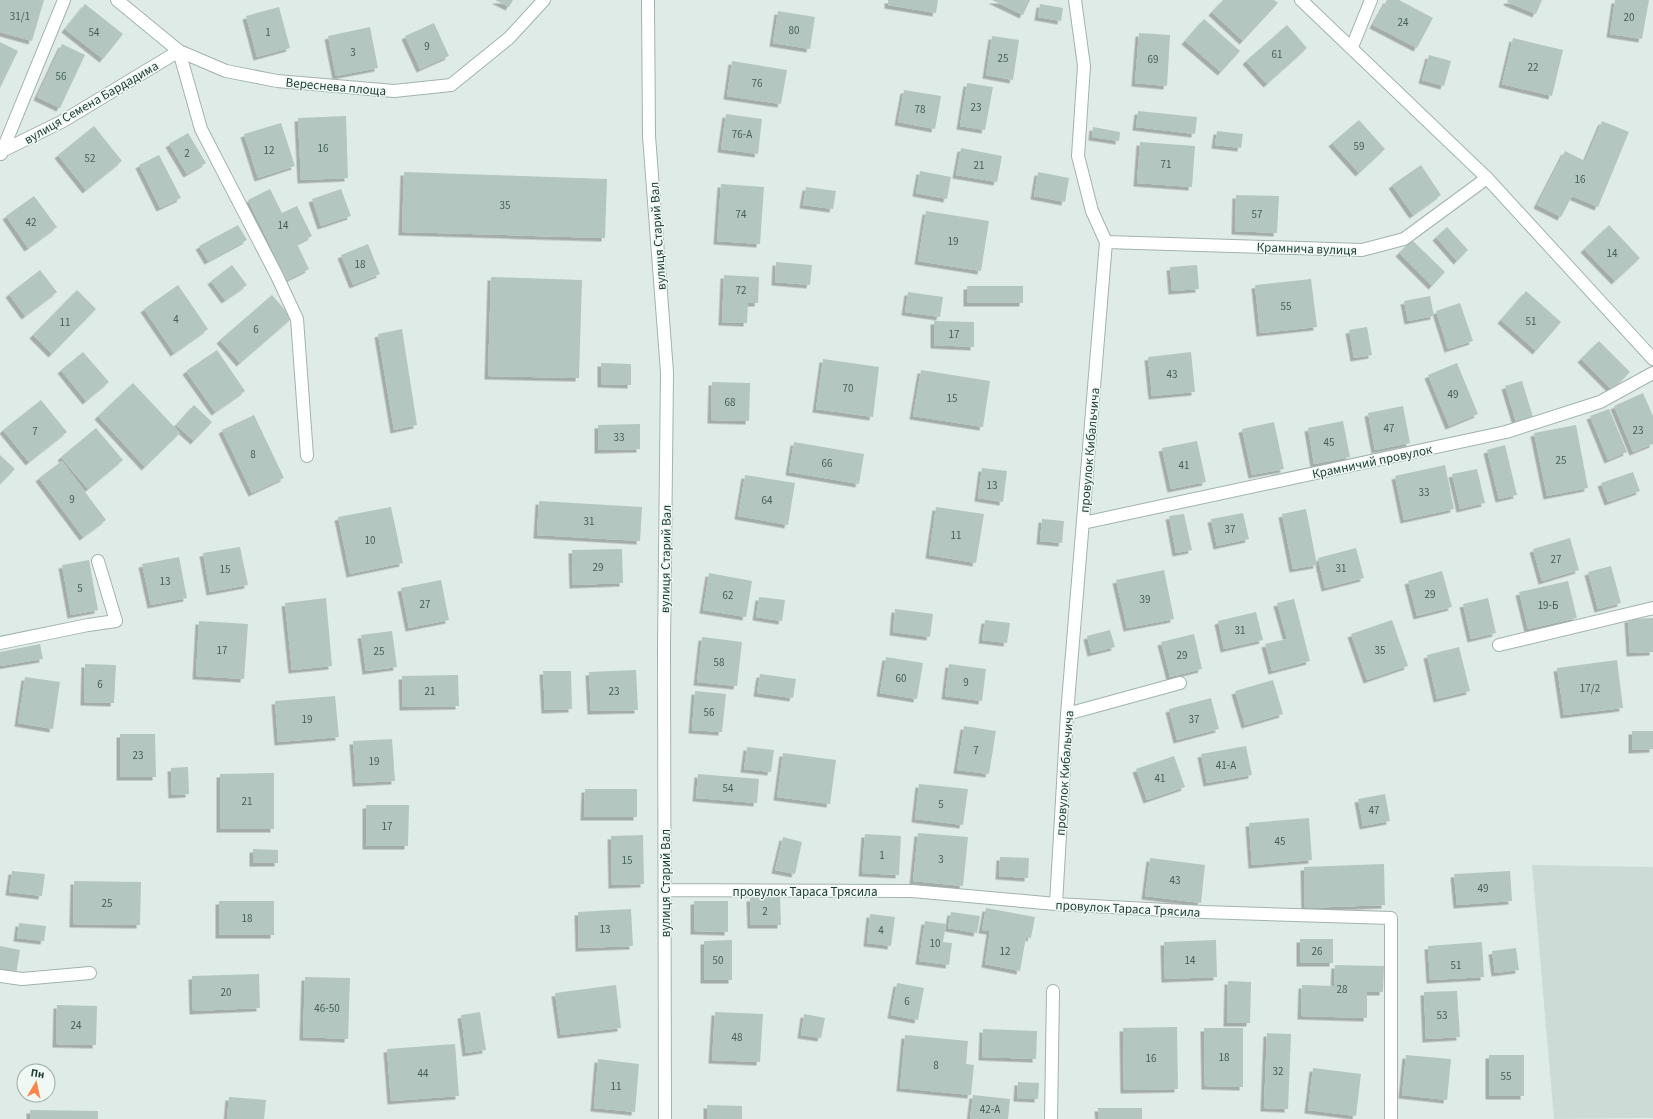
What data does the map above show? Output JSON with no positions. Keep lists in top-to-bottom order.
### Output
{
  "streets": {
    "street": [
      "Вереснева площа",
      "вулиця Семена Бардадима",
      "вулиця Старий Вал",
      "Крамнича вулиця",
      "провулок Кибальчича",
      "Крамничий провулок",
      "провулок Тараса Трясила"
    ]
  },
  "crossings": [
    ["Вереснева площа", "вулиця Семена Бардадима"],
    ["вулиця Старий Вал", "провулок Тараса Трясила"],
    ["Крамнича вулиця", "провулок Кибальчича"],
    ["провулок Кибальчича", "Крамничий провулок"],
    ["провулок Кибальчича", "провулок Тараса Трясила"]
  ],
  "house_numbers": [
    "31/1",
    "20",
    "24",
    "80",
    "54",
    "1",
    "9",
    "3",
    "61",
    "25",
    "69",
    "22",
    "56",
    "76",
    "23",
    "78",
    "76-А",
    "59",
    "16",
    "12",
    "2",
    "52",
    "71",
    "21",
    "16",
    "35",
    "74",
    "57",
    "42",
    "14",
    "19",
    "14",
    "18",
    "72",
    "55",
    "4",
    "51",
    "11",
    "6",
    "17",
    "43",
    "70",
    "49",
    "15",
    "68",
    "47",
    "23",
    "7",
    "33",
    "45",
    "8",
    "25",
    "66",
    "41",
    "13",
    "33",
    "9",
    "64",
    "31",
    "37",
    "11",
    "10",
    "27",
    "29",
    "31",
    "15",
    "13",
    "5",
    "29",
    "62",
    "39",
    "27",
    "19-Б",
    "31",
    "17",
    "35",
    "25",
    "29",
    "58",
    "60",
    "9",
    "6",
    "17/2",
    "21",
    "23",
    "56",
    "19",
    "37",
    "7",
    "23",
    "19",
    "41-А",
    "41",
    "54",
    "21",
    "5",
    "47",
    "17",
    "45",
    "1",
    "3",
    "15",
    "43",
    "49",
    "25",
    "2",
    "18",
    "13",
    "4",
    "10",
    "12",
    "26",
    "50",
    "14",
    "51",
    "28",
    "20",
    "6",
    "46-50",
    "53",
    "24",
    "48",
    "18",
    "16",
    "8",
    "32",
    "44",
    "55",
    "11",
    "42-А"
  ],
  "north": "top"
}
